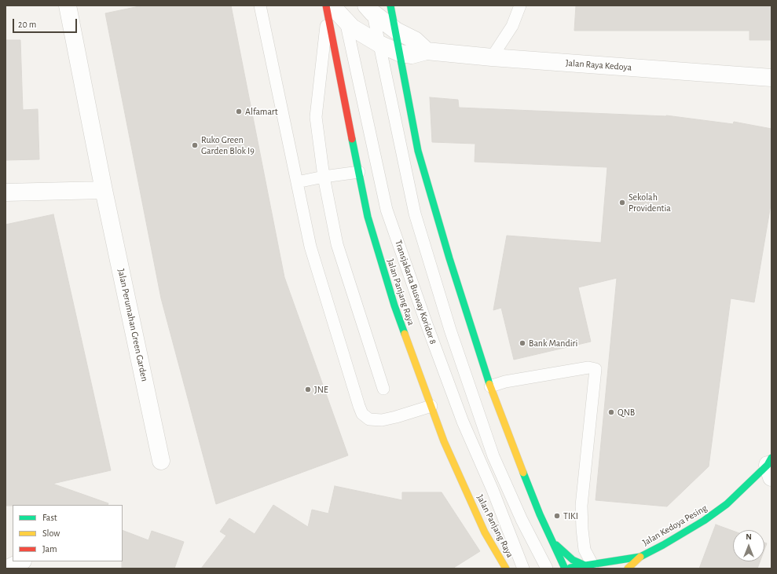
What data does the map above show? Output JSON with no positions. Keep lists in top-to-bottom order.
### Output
{
  "streets": {
    "main road": ["Jalan Panjang Raya", "Jalan Kedoya Pesing"],
    "street": ["Jalan Raya Kedoya", "Jalan Perumahan Green Garden"],
    "lane": ["Transjakarta Busway Koridor 8"]
  },
  "places": [
    "Alfamart",
    "Ruko Green Garden Blok I9",
    "Sekolah Providentia",
    "Bank Mandiri",
    "JNE",
    "QNB",
    "TIKI"
  ],
  "legend": ["Fast", "Slow", "Jam"],
  "scale_bar": "20 m",
  "north": "top"
}
